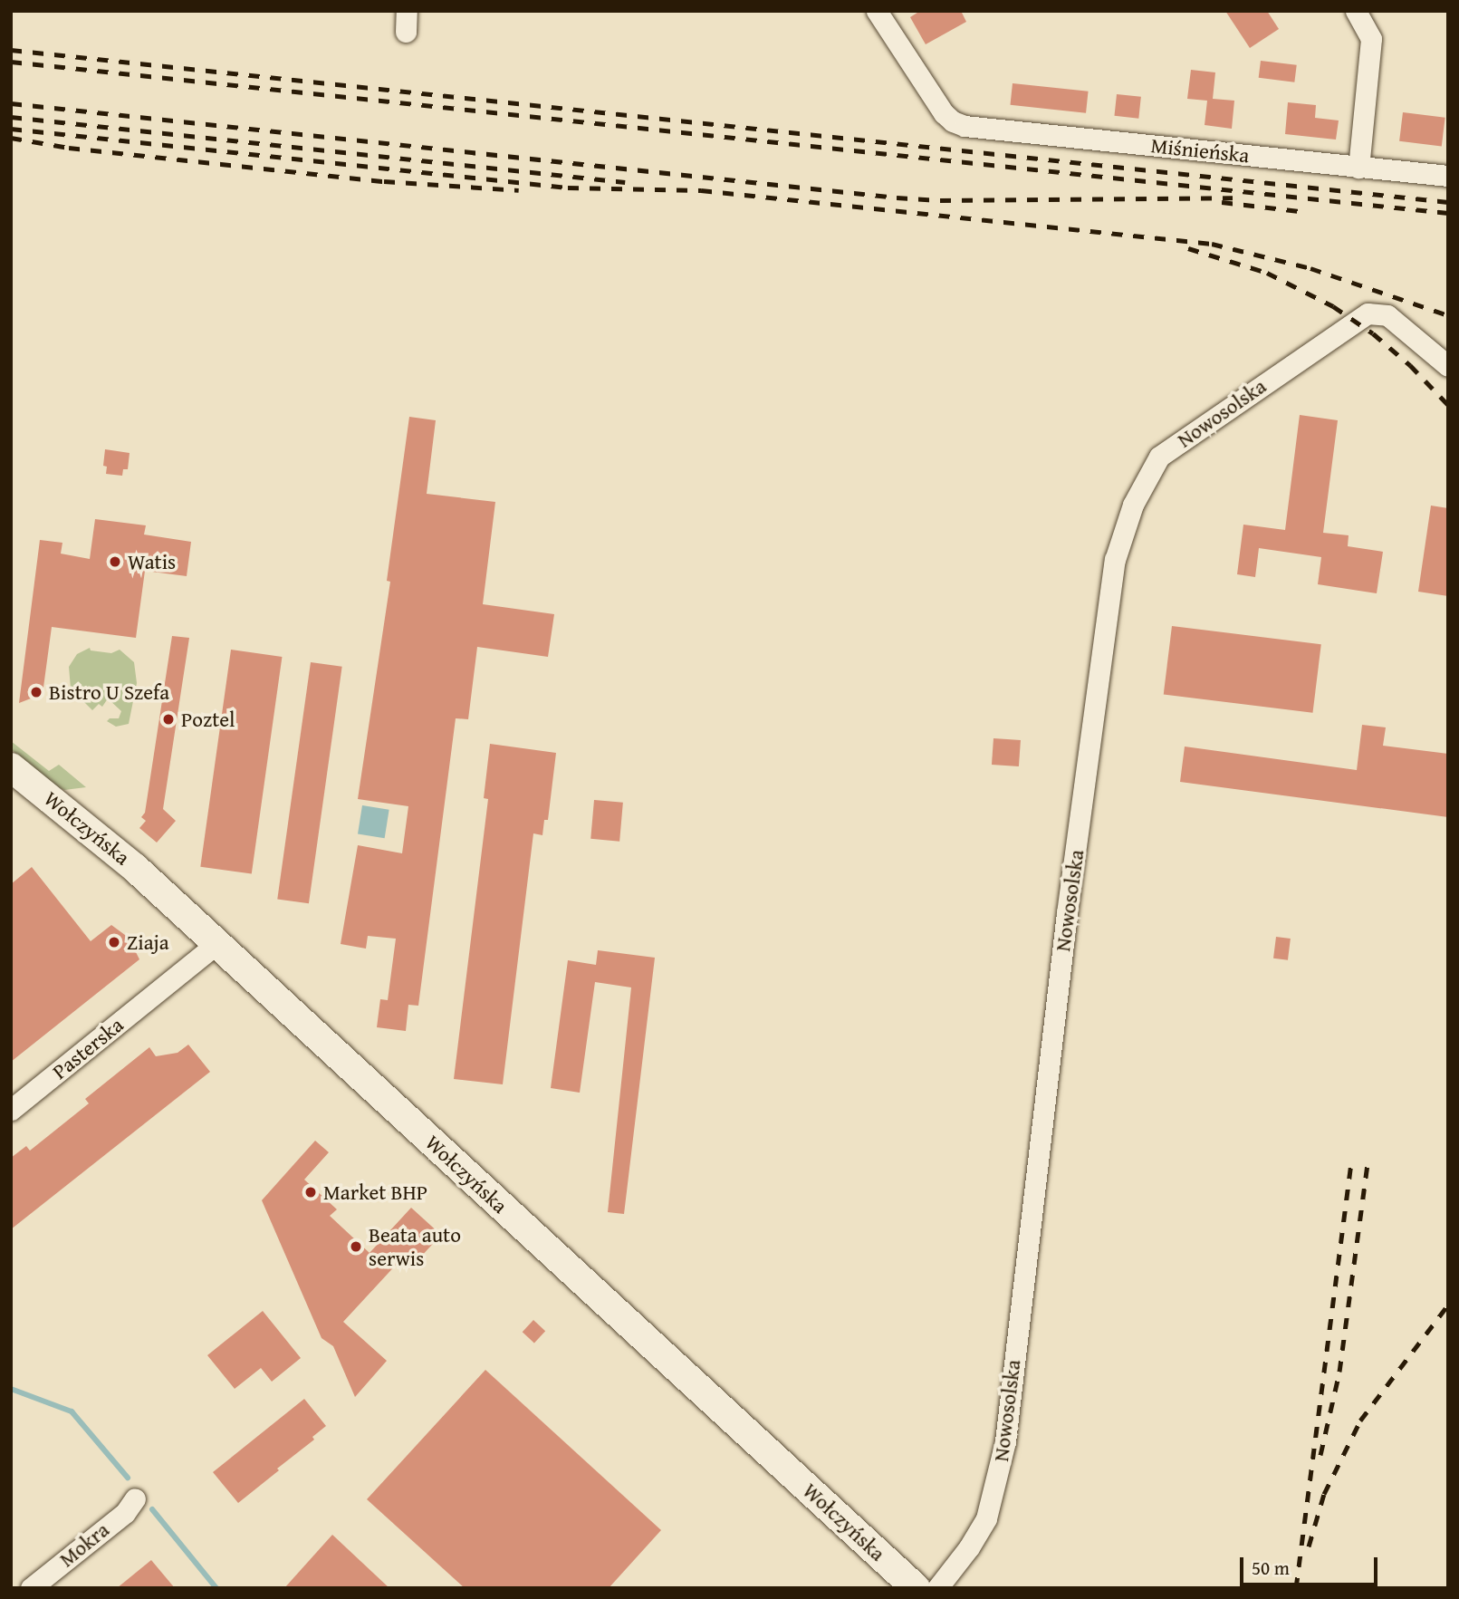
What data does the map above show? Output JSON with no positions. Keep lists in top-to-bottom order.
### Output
{
  "streets": {
    "street": [
      "Miśnieńska",
      "Nowosolska",
      "Wołczyńska",
      "Pasterska",
      "Mokra"
    ]
  },
  "crossings": [
    ["Wołczyńska", "Pasterska"]
  ],
  "places": [
    "Watis",
    "Bistro U Szefa",
    "Poztel",
    "Ziaja",
    "Market BHP",
    "Beata auto serwis"
  ],
  "scale_bar": "50 m"
}
